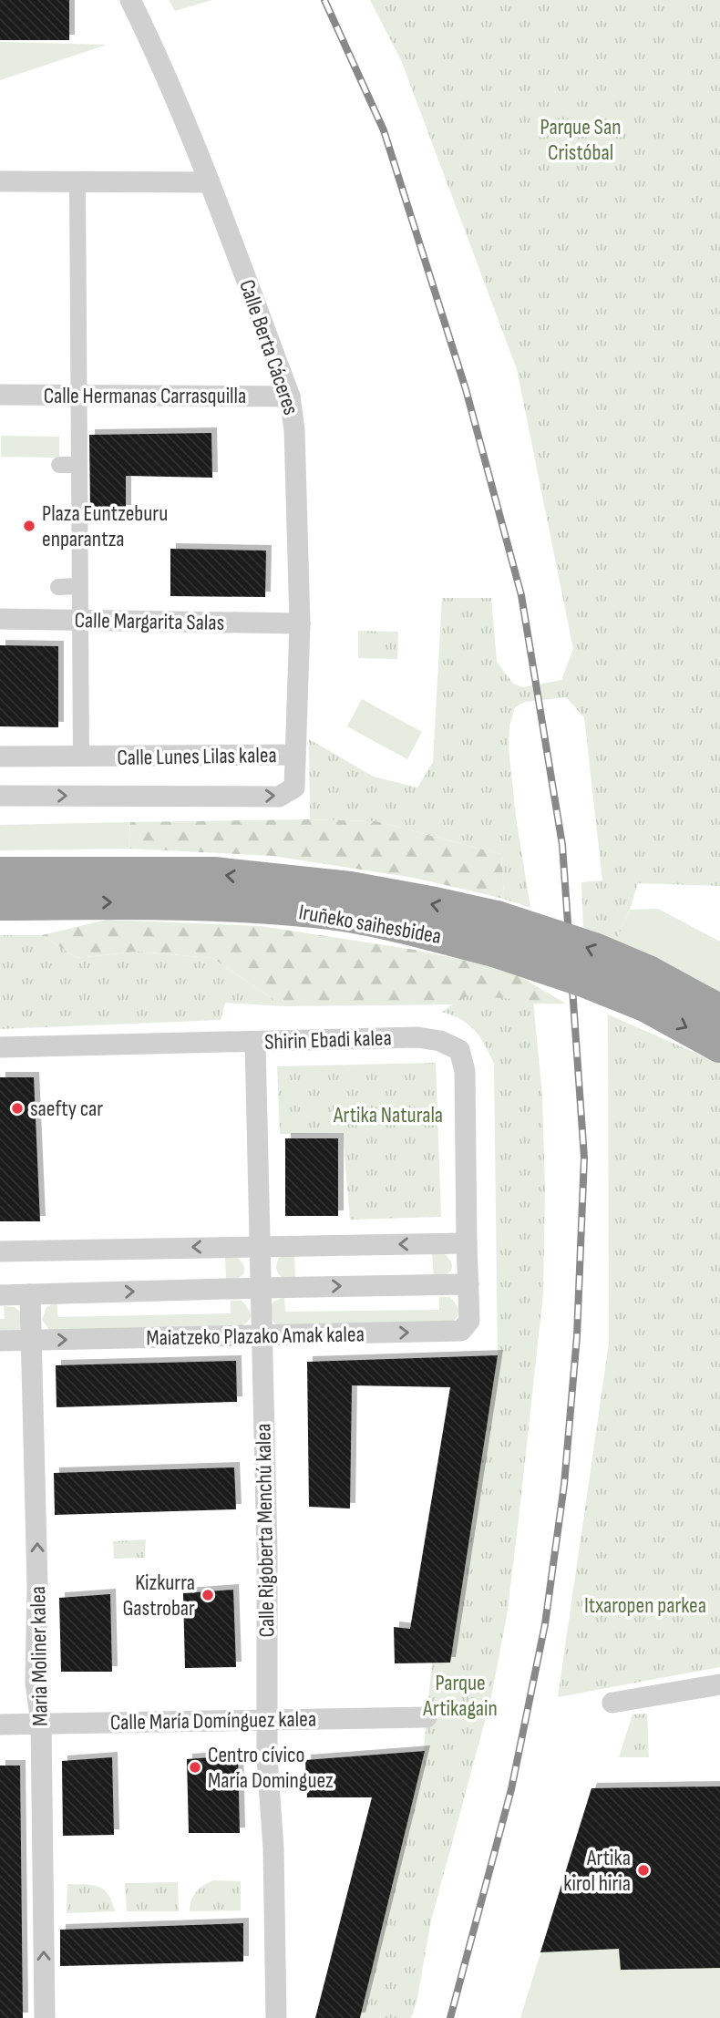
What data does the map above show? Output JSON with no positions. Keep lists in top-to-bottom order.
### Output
{
  "streets": {
    "highway": ["Iruñeko saihesbidea"],
    "street": [
      "Calle Berta Cáceres",
      "Calle Hermanas Carrasquilla",
      "Calle Margarita Salas",
      "Calle Lunes Lilas kalea",
      "Shirin Ebadi kalea",
      "Maiatzeko Plazako Amak kalea",
      "Calle Rigoberta Menchú kalea",
      "Maria Moliner kalea",
      "Calle María Domínguez kalea"
    ]
  },
  "crossings": [
    ["Calle Berta Cáceres", "Calle Hermanas Carrasquilla"],
    ["Calle Berta Cáceres", "Calle Margarita Salas"],
    ["Calle Berta Cáceres", "Calle Lunes Lilas kalea"],
    ["Shirin Ebadi kalea", "Maiatzeko Plazako Amak kalea"],
    ["Shirin Ebadi kalea", "Calle Rigoberta Menchú kalea"],
    ["Maiatzeko Plazako Amak kalea", "Calle Rigoberta Menchú kalea"],
    ["Maiatzeko Plazako Amak kalea", "Maria Moliner kalea"],
    ["Calle Rigoberta Menchú kalea", "Calle María Domínguez kalea"],
    ["Maria Moliner kalea", "Calle María Domínguez kalea"]
  ],
  "one_way": ["Maria Moliner kalea"],
  "parks": [
    "Parque San Cristóbal",
    "Artika Naturala",
    "Itxaropen parkea",
    "Parque Artikagain"
  ],
  "places": [
    "Plaza Euntzeburu enparantza",
    "saefty car",
    "Kizkurra Gastrobar",
    "Centro cívico María Dominguez",
    "Artika kirol hiria"
  ]
}
